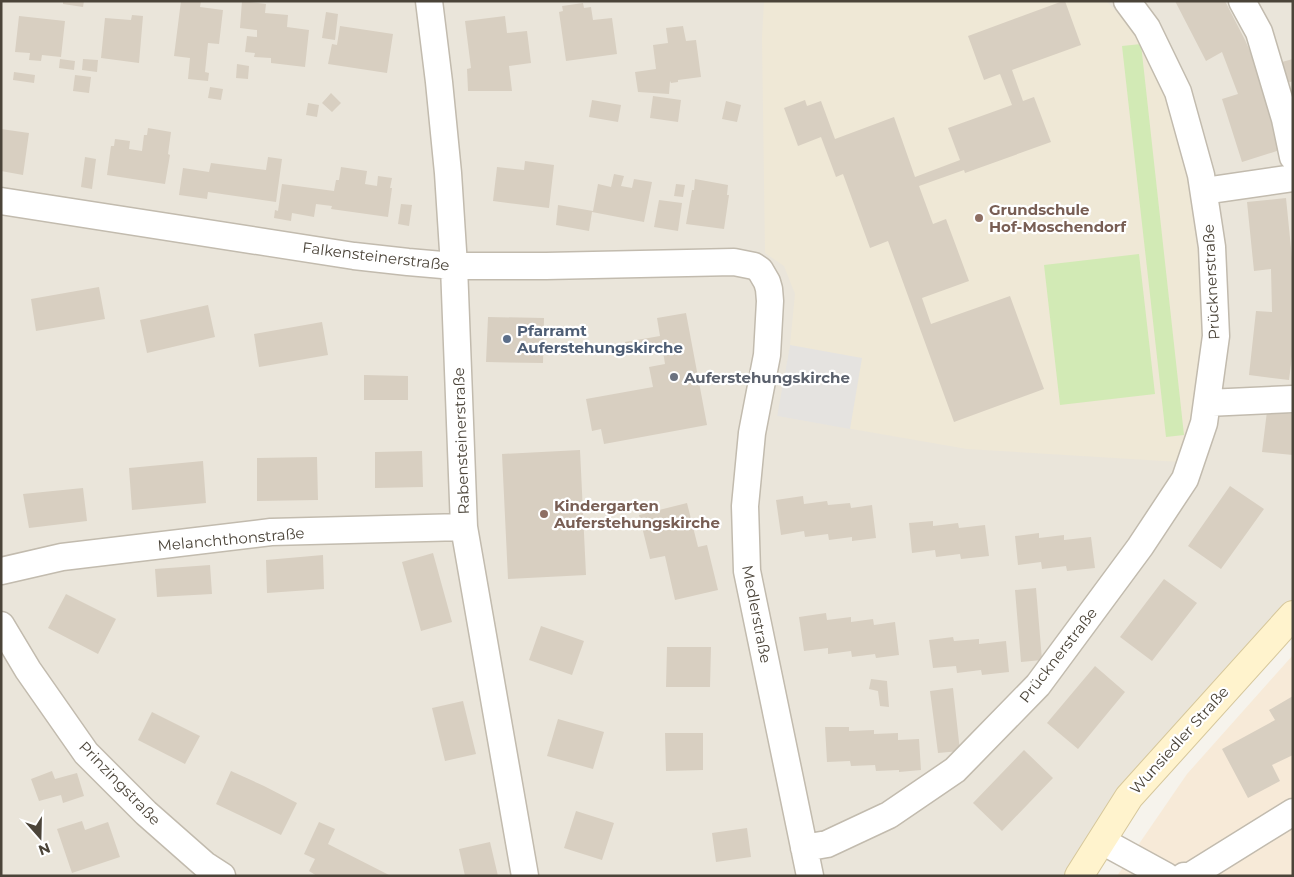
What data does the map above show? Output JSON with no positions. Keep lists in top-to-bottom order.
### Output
{
  "streets": {
    "main road": ["Wunsiedler Straße"],
    "street": [
      "Falkensteinerstraße",
      "Prücknerstraße",
      "Rabensteinerstraße",
      "Melanchthonstraße",
      "Medlerstraße",
      "Prinzingstraße"
    ]
  },
  "crossings": [
    ["Falkensteinerstraße", "Rabensteinerstraße"],
    ["Falkensteinerstraße", "Medlerstraße"],
    ["Prücknerstraße", "Medlerstraße"],
    ["Rabensteinerstraße", "Melanchthonstraße"]
  ],
  "places": [
    "Grundschule Hof-Moschendorf",
    "Pfarramt Auferstehungskirche",
    "Auferstehungskirche",
    "Kindergarten Auferstehungskirche"
  ],
  "north": "bottom"
}
